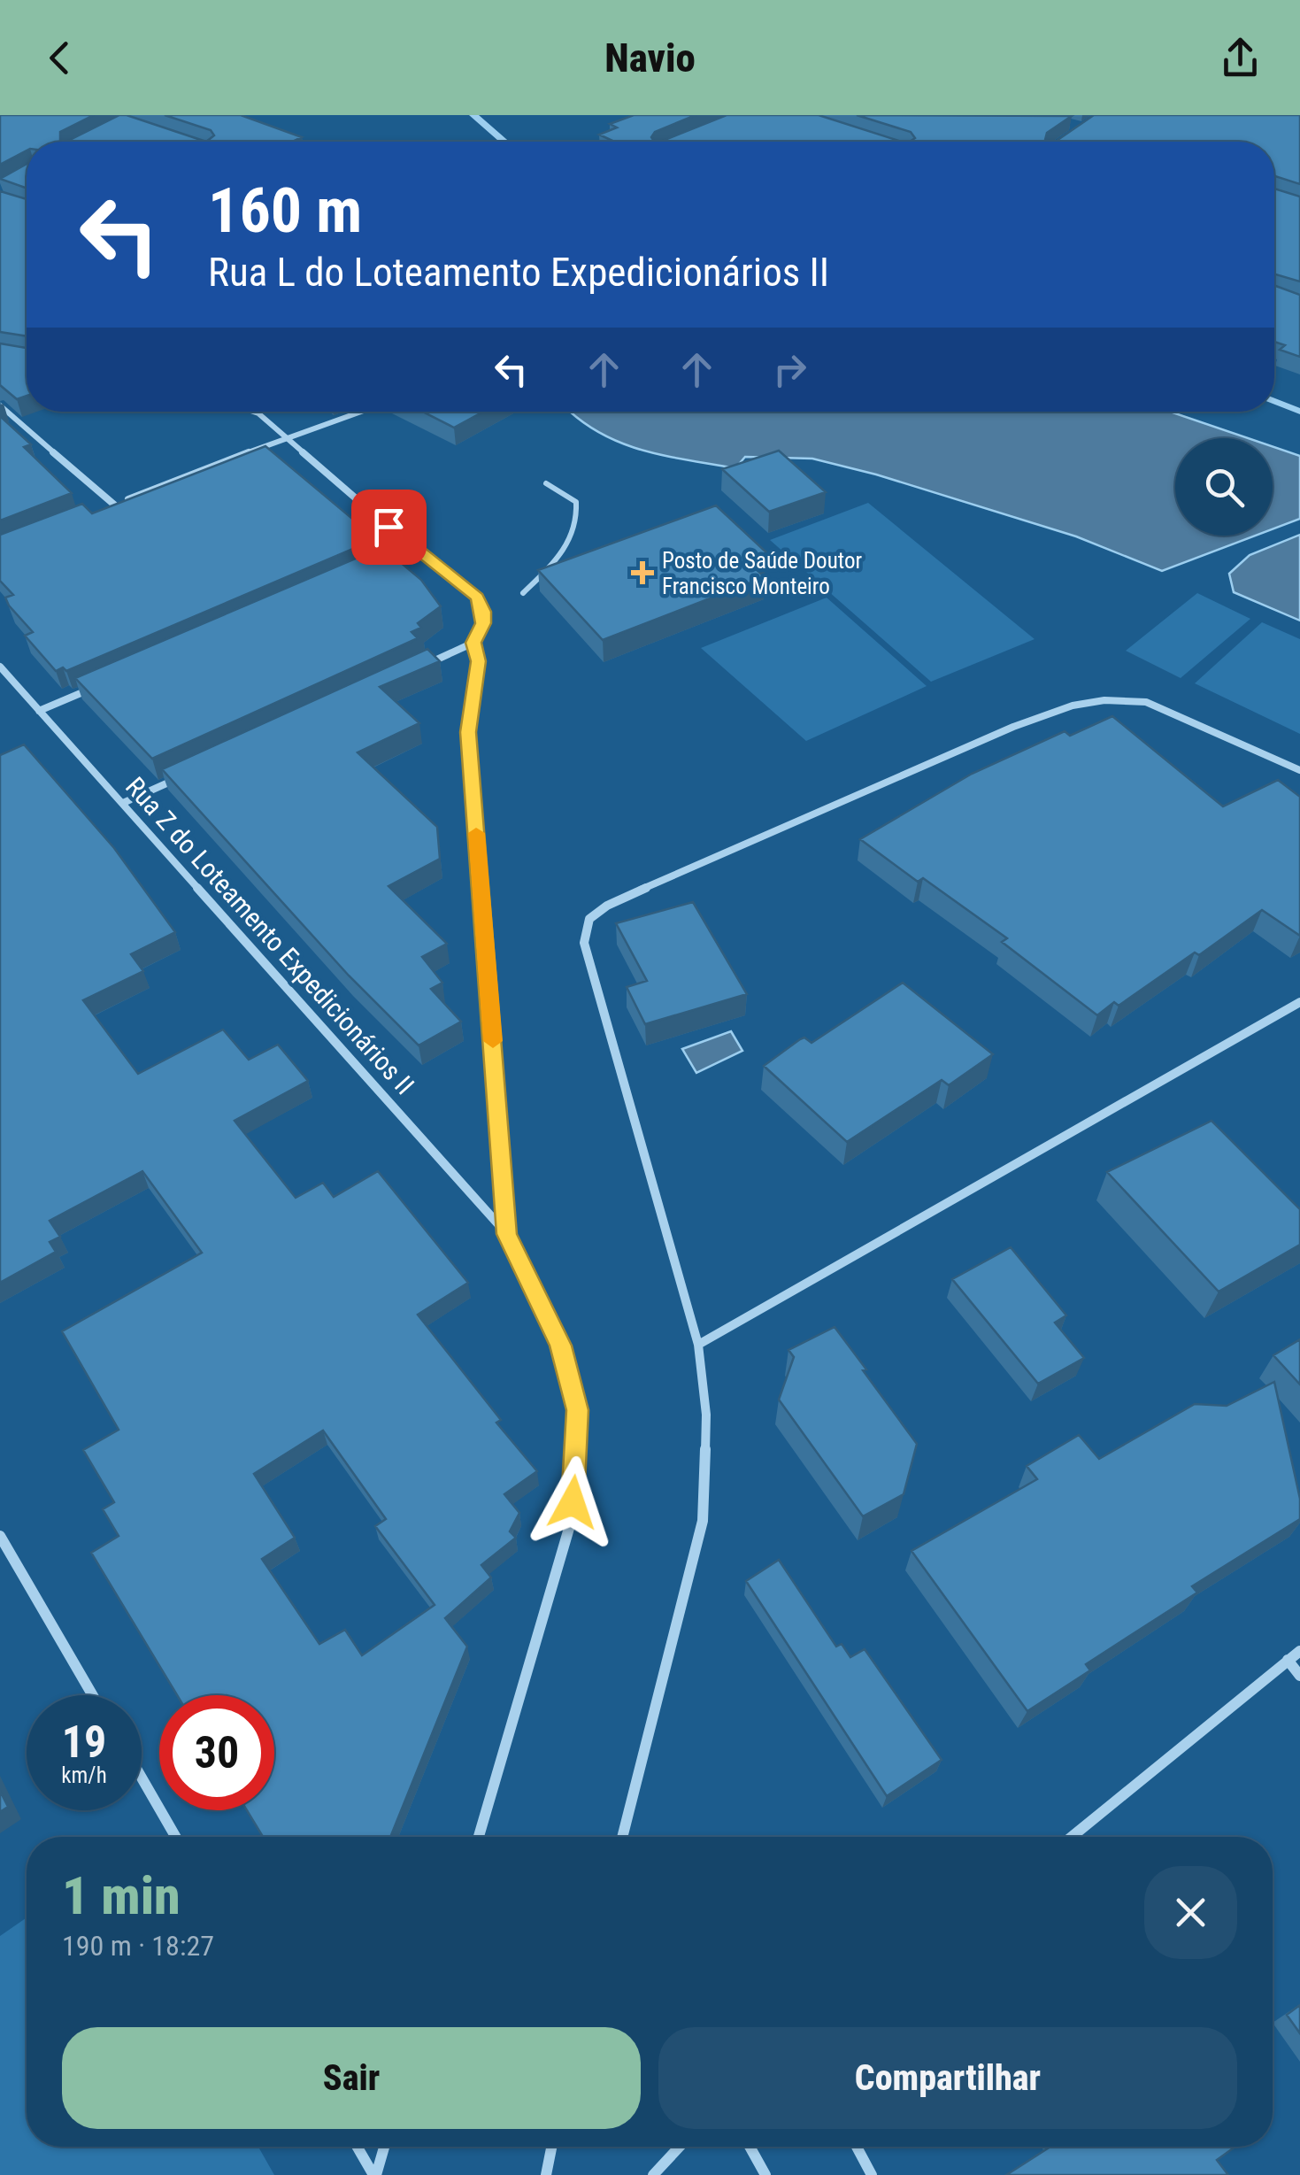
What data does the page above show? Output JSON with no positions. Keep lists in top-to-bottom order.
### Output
{
  "streets": {
    "street": ["Rua Z do Loteamento Expedicionários II"]
  },
  "places": {
    "health": ["Posto de Saúde Doutor Francisco Monteiro"]
  },
  "page": {
    "header": "Navio",
    "turn": ["160 m", "Rua L do Loteamento Expedicionários II"],
    "speed": "19 km/h",
    "limit": "30",
    "heading": ["1 min", "190 m · 18:27"],
    "buttons": ["Sair", "Compartilhar"]
  }
}
